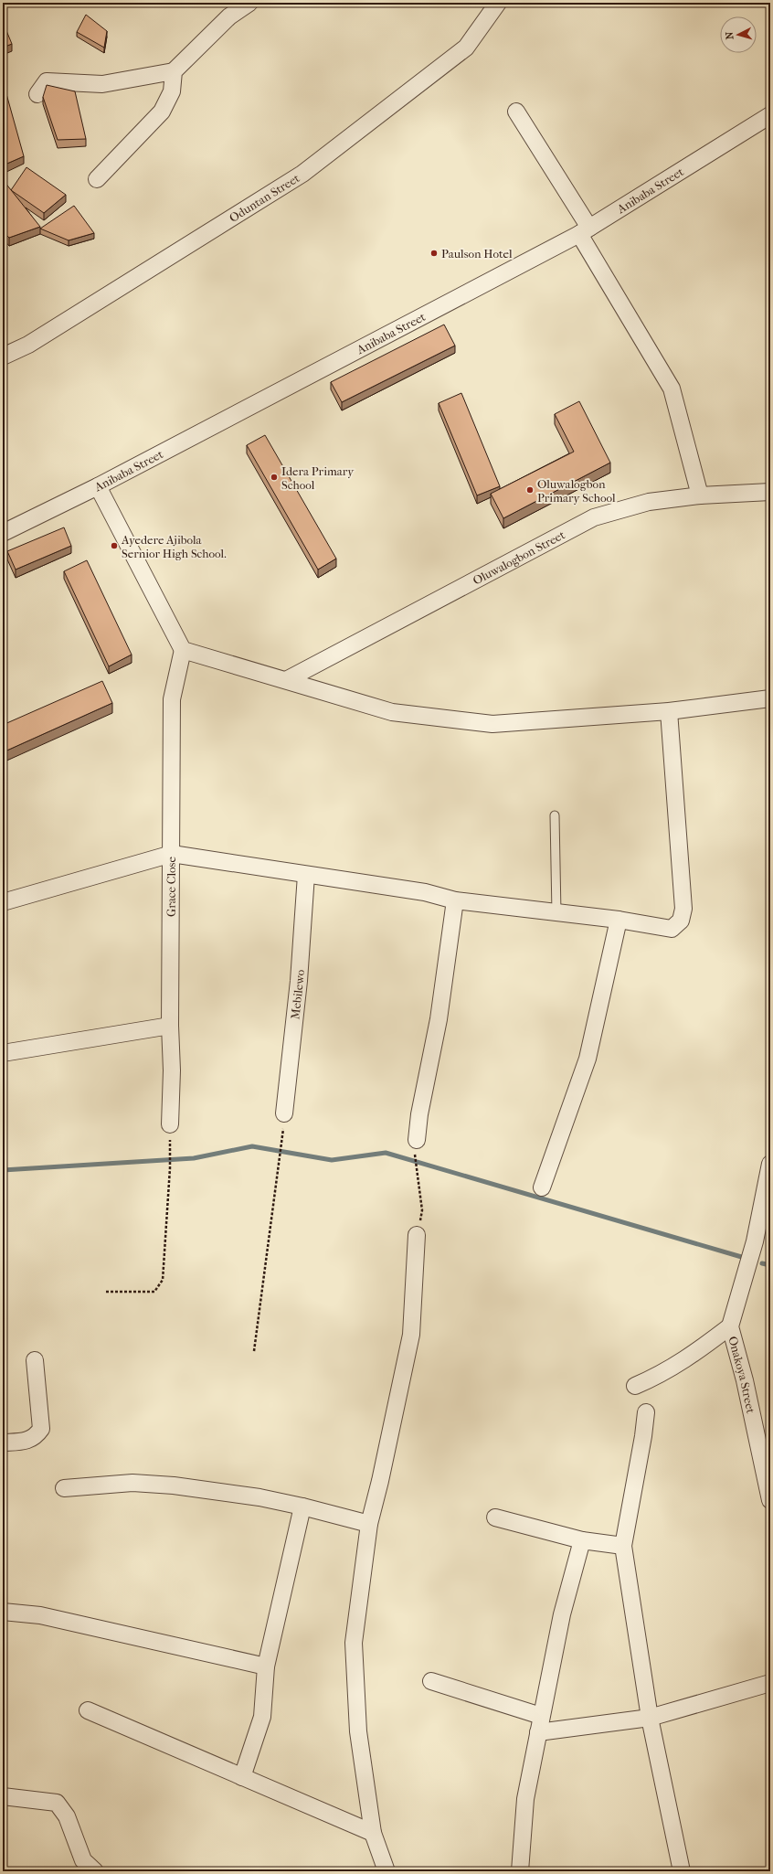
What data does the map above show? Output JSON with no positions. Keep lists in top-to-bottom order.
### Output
{
  "streets": {
    "street": [
      "Anibaba Street",
      "Oduntan Street",
      "Oluwalogbon Street",
      "Grace Close",
      "Mebilewo",
      "Onakoya Street"
    ]
  },
  "places": [
    "Paulson Hotel",
    "Idera Primary School",
    "Oluwalogbon Primary School",
    "Ayedere Ajibola Sernior High School."
  ],
  "north": "left"
}
